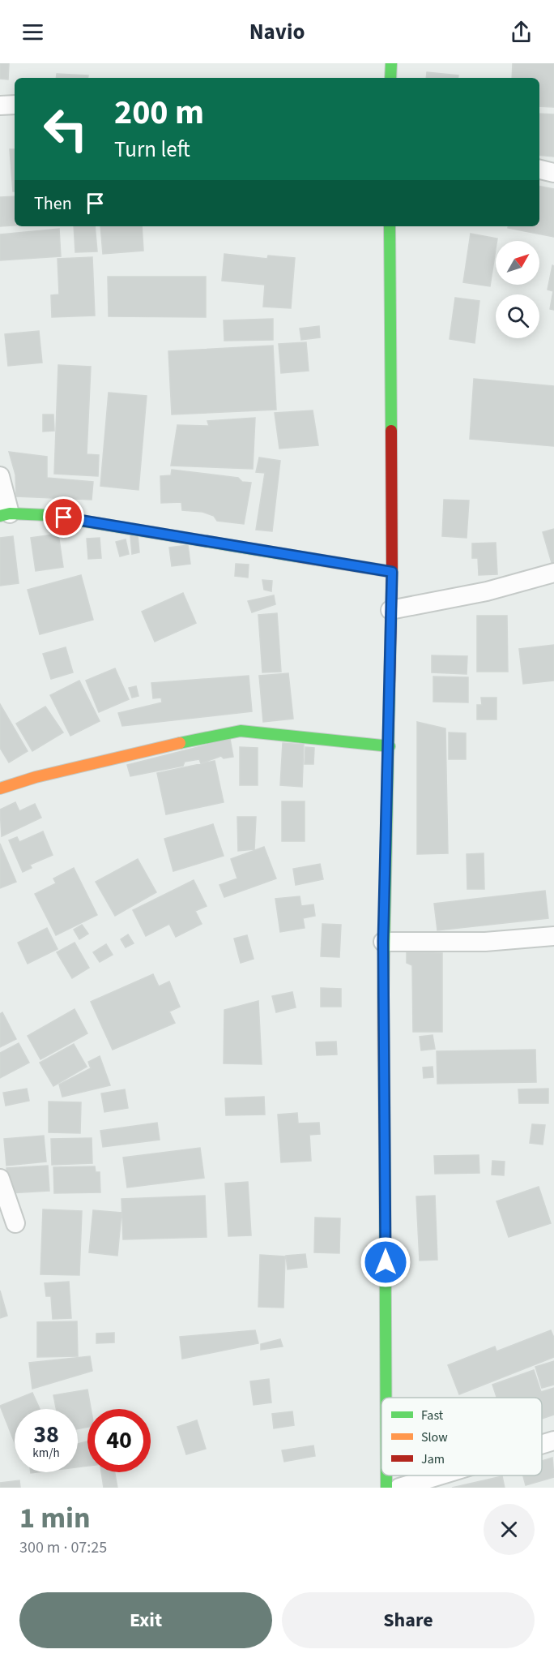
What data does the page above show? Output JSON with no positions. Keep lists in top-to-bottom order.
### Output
{
  "legend": ["Fast", "Slow", "Jam"],
  "north": "top right",
  "page": {
    "header": "Navio",
    "turn": ["200 m", "Turn left"],
    "then": "Then",
    "speed": "38 km/h",
    "limit": "40",
    "heading": ["1 min", "300 m · 07:25"],
    "buttons": ["Exit", "Share"]
  }
}
